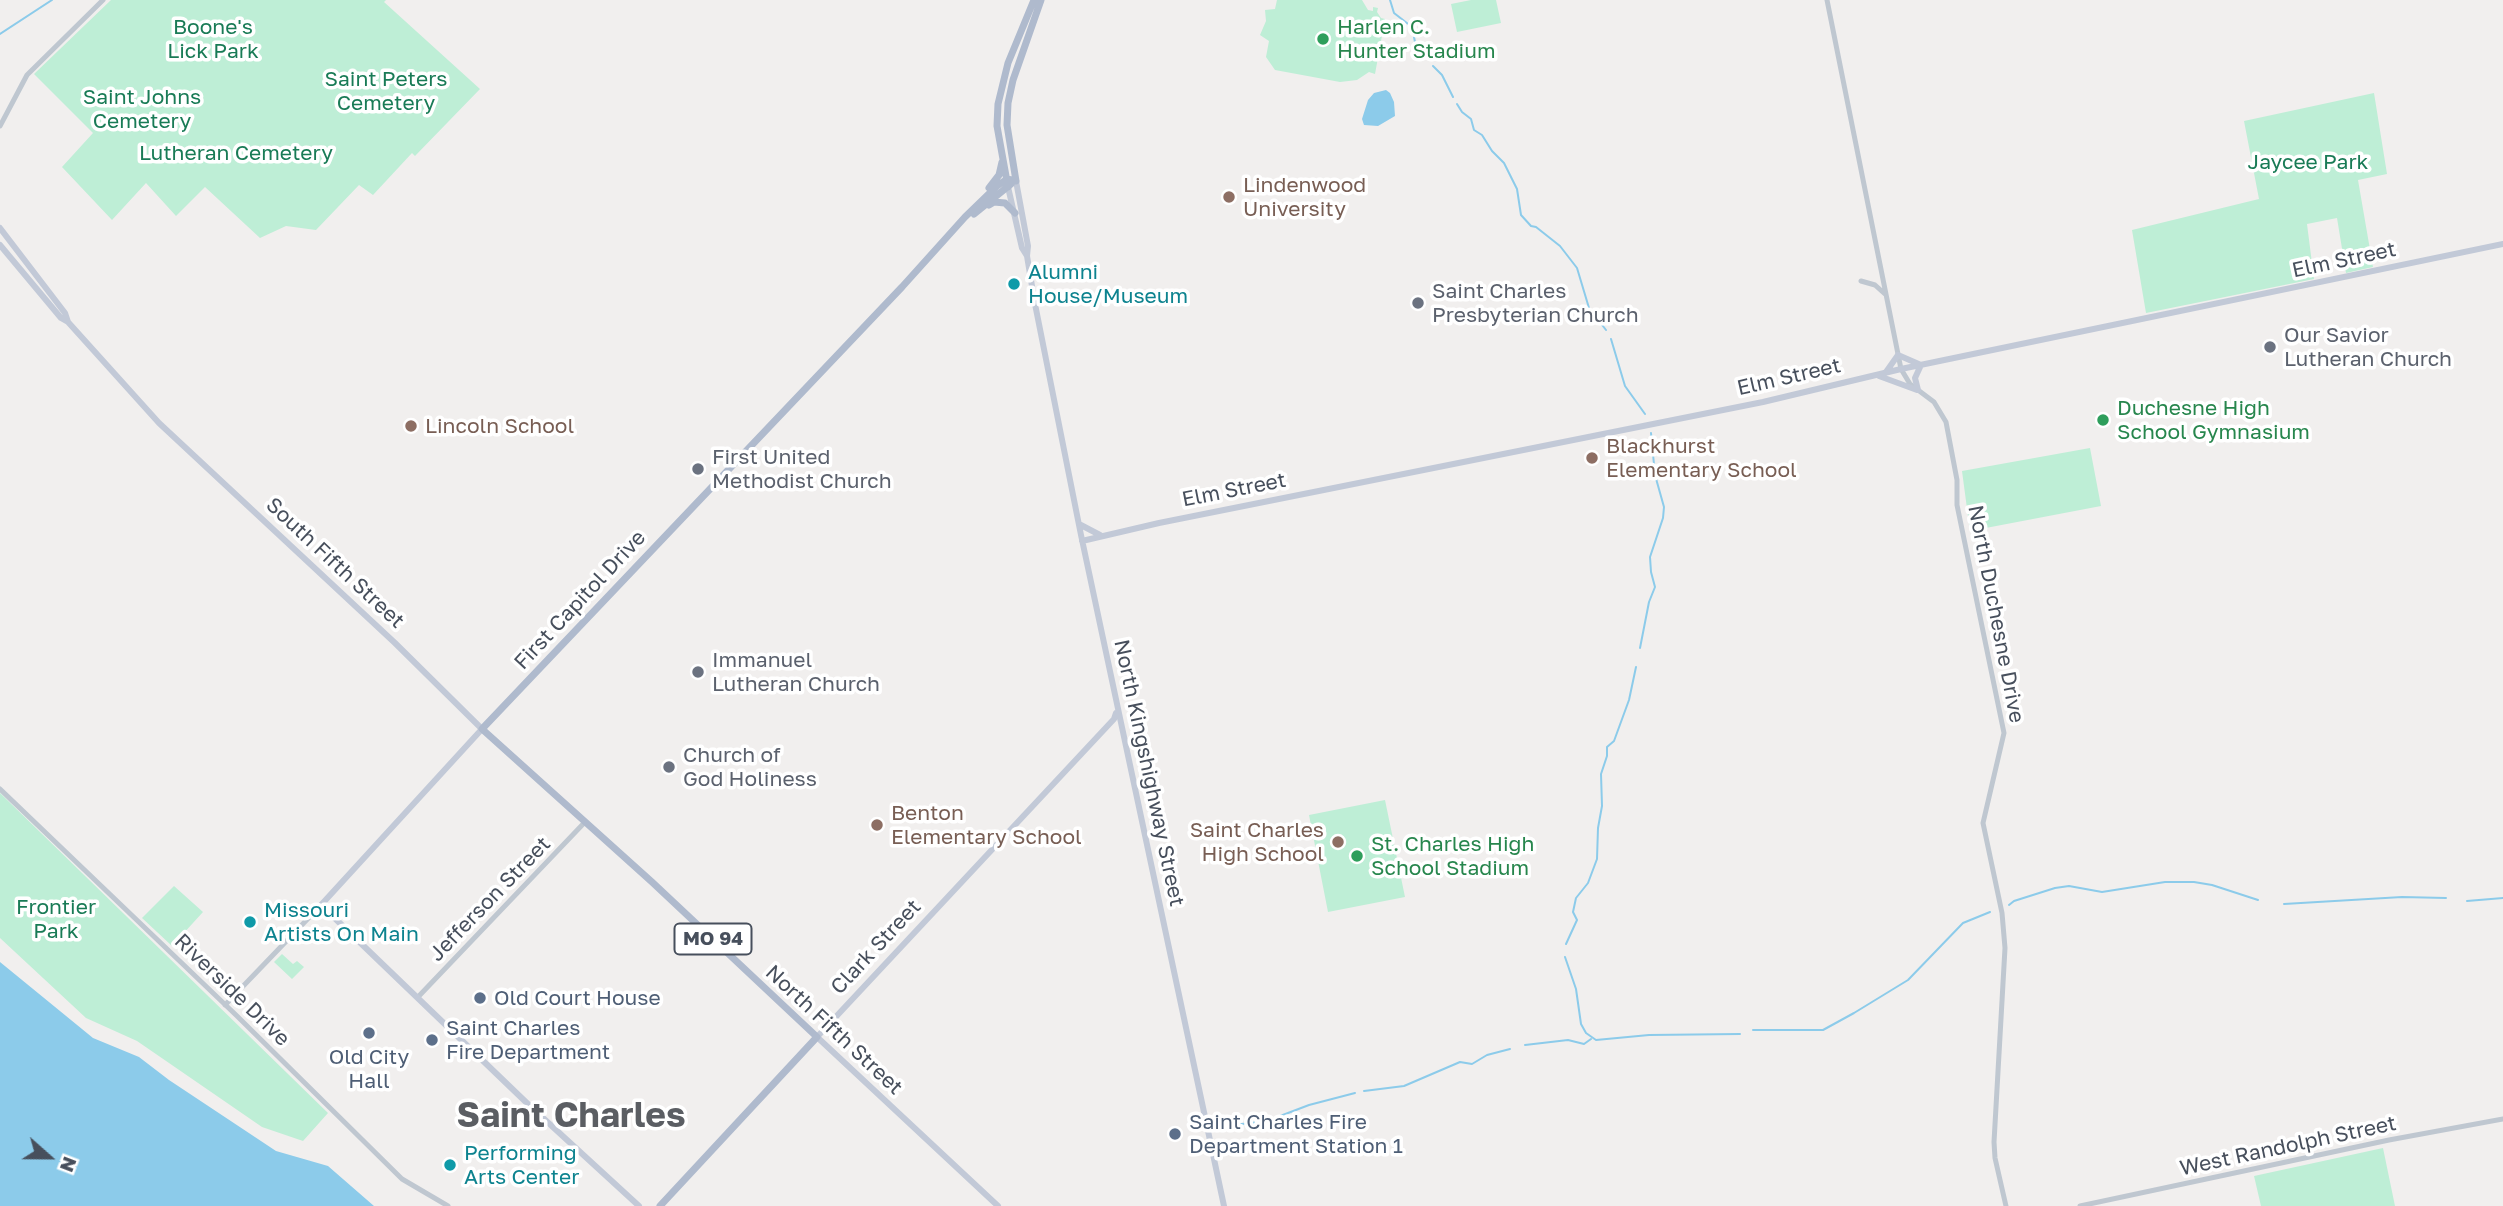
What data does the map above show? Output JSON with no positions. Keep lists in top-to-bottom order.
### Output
{
  "streets": {
    "main road": [
      "Elm Street",
      "South Fifth Street",
      "First Capitol Drive",
      "North Kingshighway Street",
      "MO 94",
      "Clark Street",
      "North Fifth Street"
    ],
    "street": [
      "North Duchesne Drive",
      "Jefferson Street",
      "Riverside Drive",
      "West Randolph Street"
    ]
  },
  "crossings": [
    ["Elm Street", "North Duchesne Drive"],
    ["Elm Street", "North Kingshighway Street"],
    ["South Fifth Street", "First Capitol Drive"],
    ["South Fifth Street", "Jefferson Street"],
    ["South Fifth Street", "North Fifth Street"],
    ["First Capitol Drive", "Riverside Drive"],
    ["North Kingshighway Street", "Clark Street"],
    ["Jefferson Street", "North Fifth Street"],
    ["Clark Street", "North Fifth Street"]
  ],
  "districts": ["Saint Charles"],
  "parks": [
    "Boone's Lick Park",
    "Saint Peters Cemetery",
    "Saint Johns Cemetery",
    "Lutheran Cemetery",
    "Jaycee Park",
    "Frontier Park"
  ],
  "places": [
    "Harlen C. Hunter Stadium",
    "Lindenwood University",
    "Alumni House/Museum",
    "Saint Charles Presbyterian Church",
    "Our Savior Lutheran Church",
    "Duchesne High School Gymnasium",
    "Lincoln School",
    "Blackhurst Elementary School",
    "First United Methodist Church",
    "Immanuel Lutheran Church",
    "Church of God Holiness",
    "Benton Elementary School",
    "Saint Charles High School",
    "St. Charles High School Stadium",
    "Missouri Artists On Main",
    "Old Court House",
    "Old City Hall",
    "Saint Charles Fire Department",
    "Saint Charles Fire Department Station 1",
    "Performing Arts Center"
  ],
  "north": "right"
}
